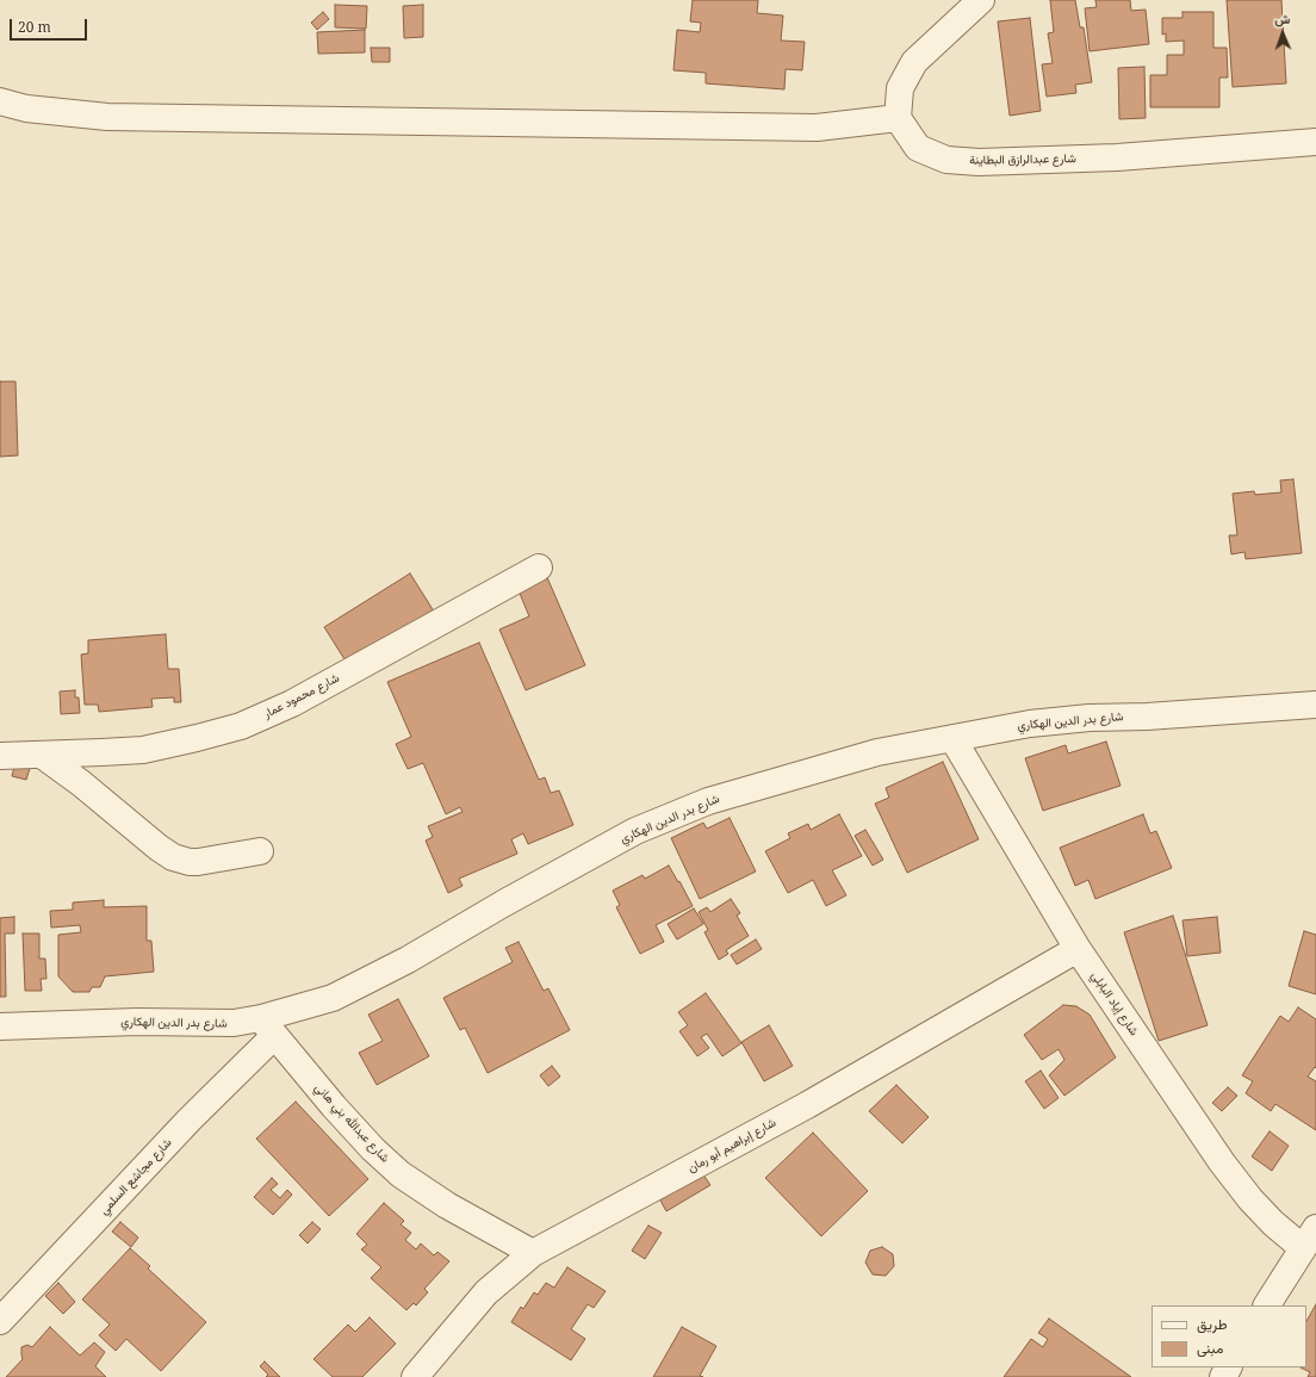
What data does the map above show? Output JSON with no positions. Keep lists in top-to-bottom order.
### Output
{
  "streets": {
    "street": [
      "شارع عبدالرازق البطاينة",
      "شارع محمود عمار",
      "شارع بدر الدين الهكاري",
      "شارع إياد البابلي",
      "شارع عبدالله بني هاني",
      "شارع إبراهيم أبو رمان",
      "شارع مجاشع السلمي"
    ]
  },
  "crossings": [
    ["شارع بدر الدين الهكاري", "شارع إياد البابلي"],
    ["شارع بدر الدين الهكاري", "شارع عبدالله بني هاني"],
    ["شارع بدر الدين الهكاري", "شارع مجاشع السلمي"],
    ["شارع إياد البابلي", "شارع إبراهيم أبو رمان"],
    ["شارع عبدالله بني هاني", "شارع إبراهيم أبو رمان"],
    ["شارع عبدالله بني هاني", "شارع مجاشع السلمي"]
  ],
  "legend": ["طريق", "مبنى"],
  "scale_bar": "20 m",
  "north": "top"
}
